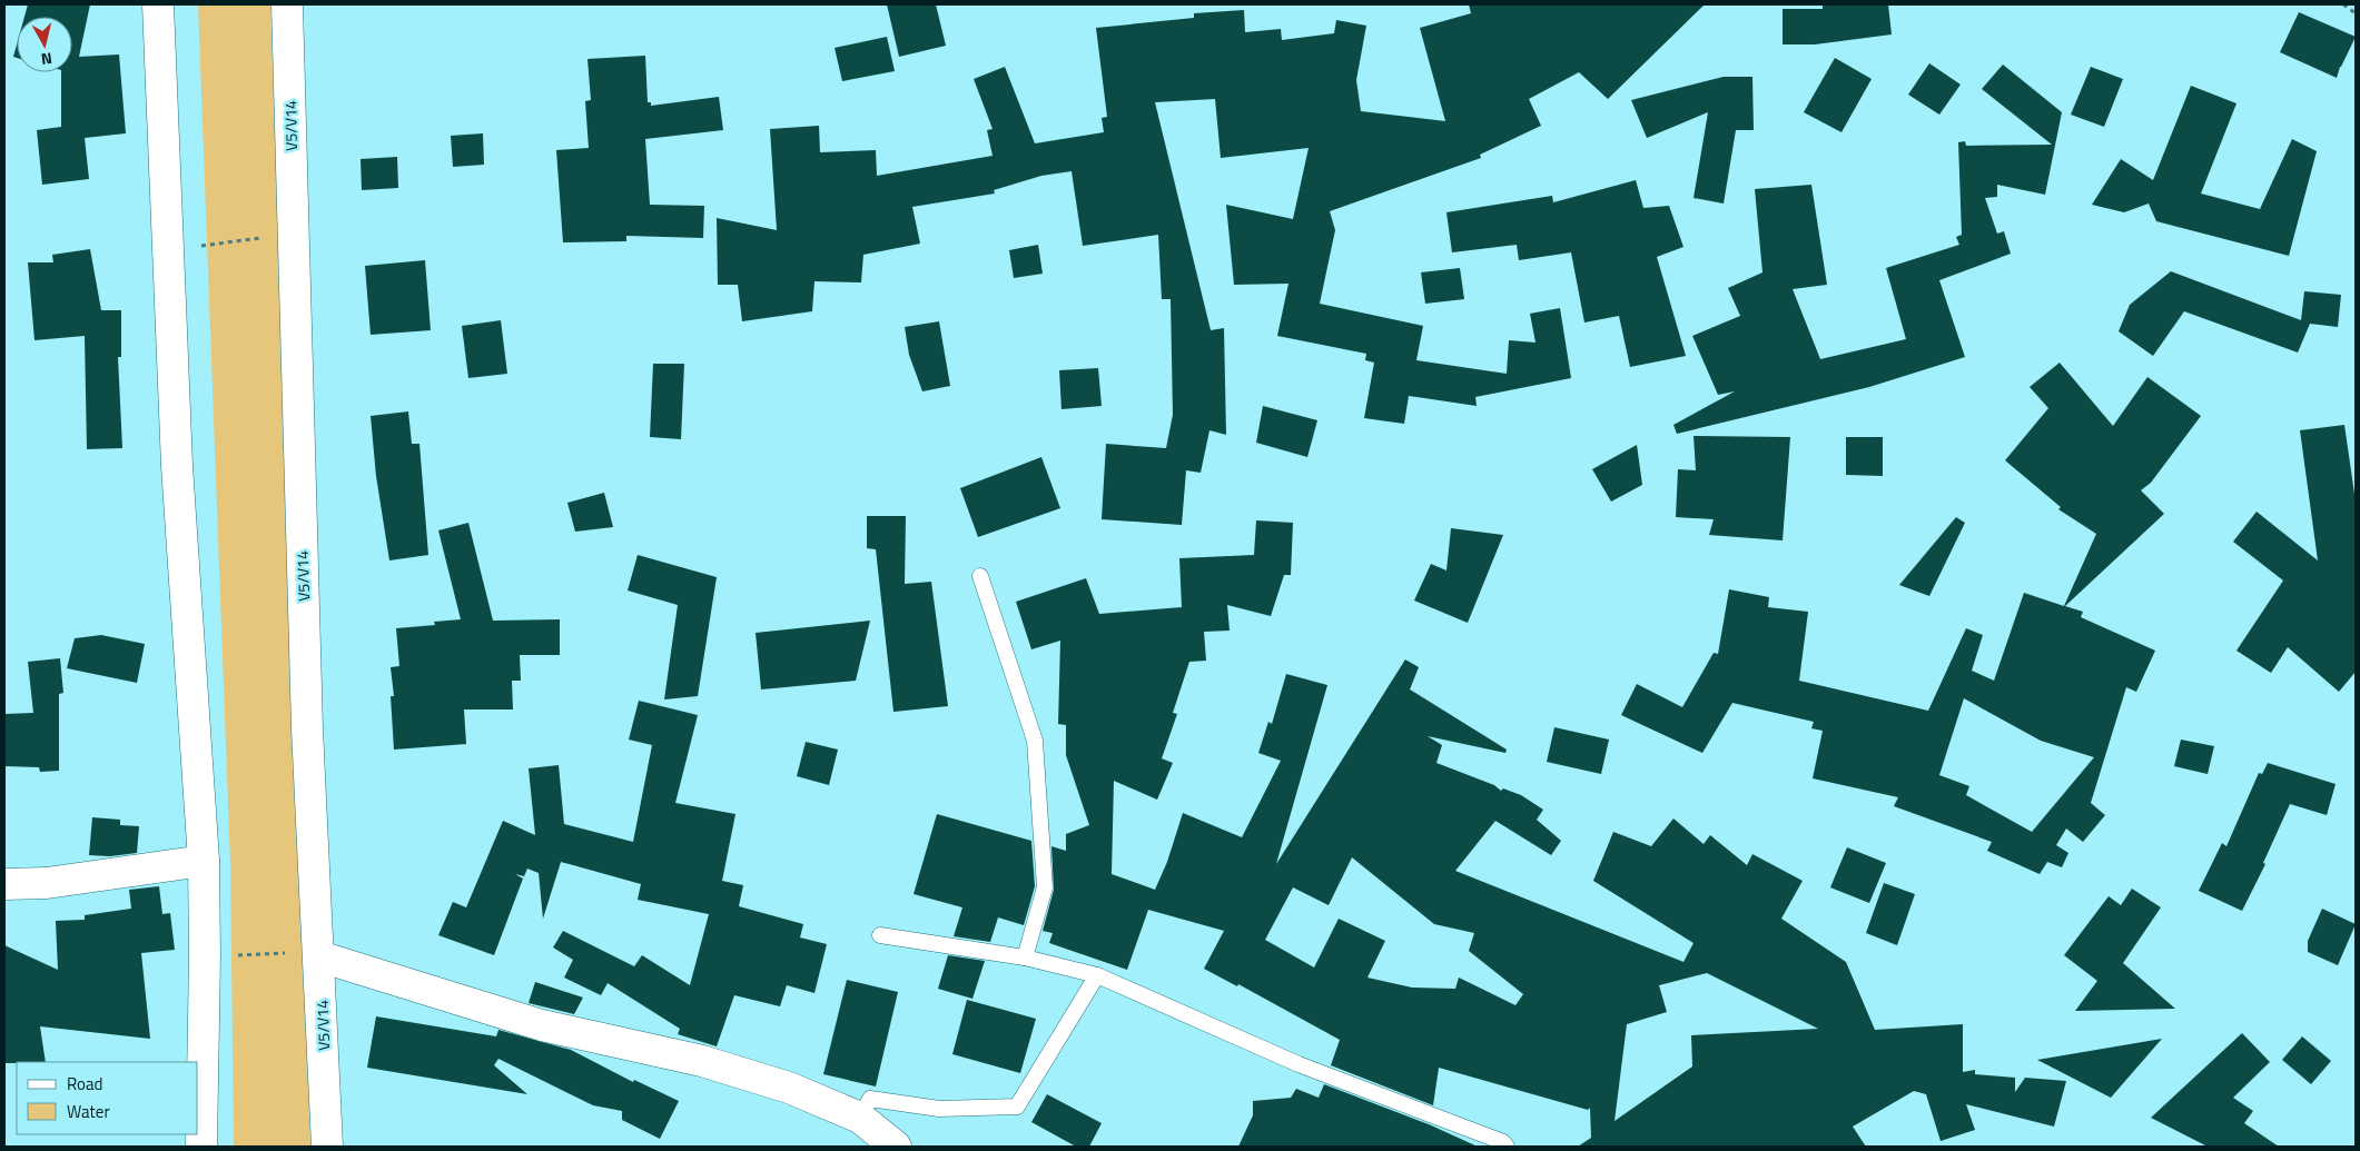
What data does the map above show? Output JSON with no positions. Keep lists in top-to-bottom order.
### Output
{
  "streets": {
    "street": ["V5/V14"]
  },
  "legend": ["Road", "Water"],
  "north": "bottom"
}
